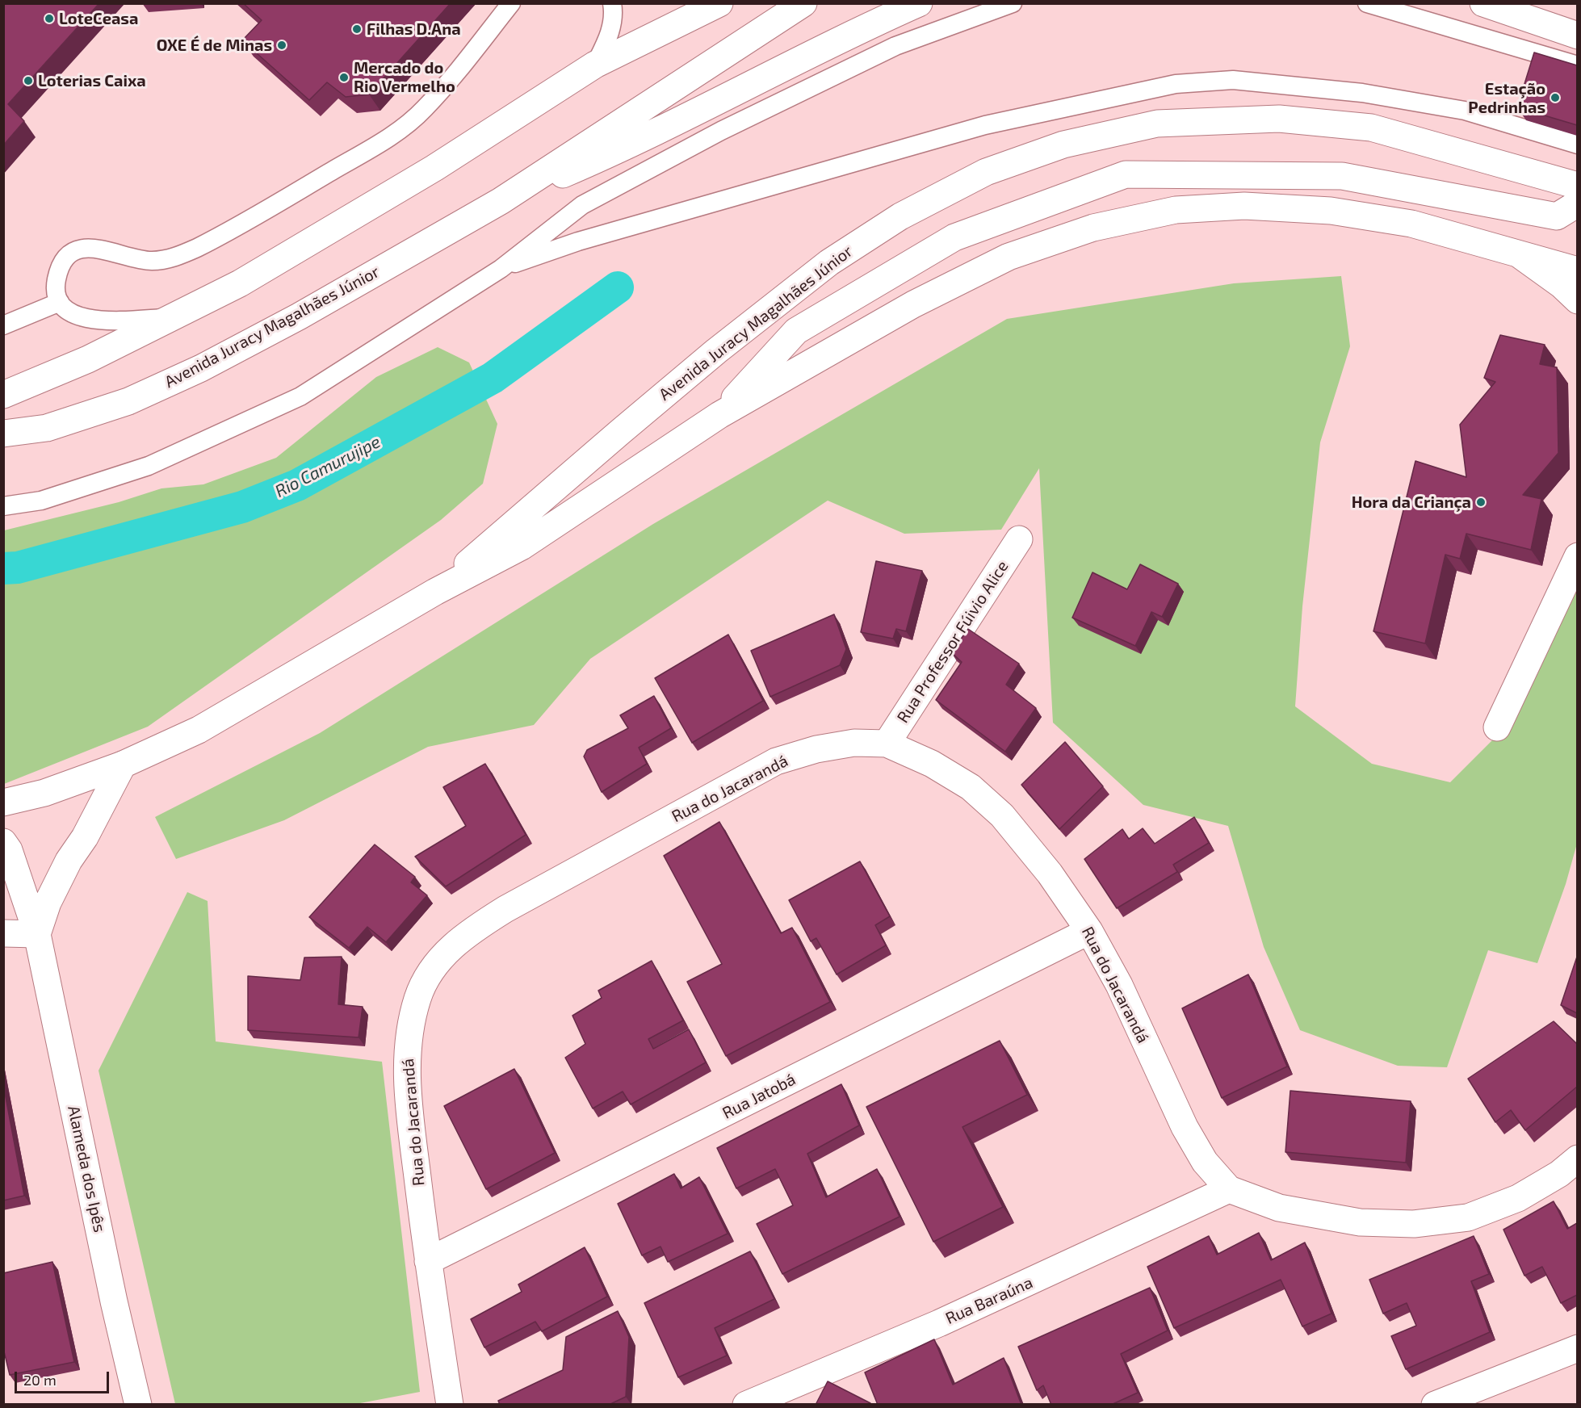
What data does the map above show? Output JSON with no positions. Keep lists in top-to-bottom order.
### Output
{
  "streets": {
    "street": [
      "Avenida Juracy Magalhães Júnior",
      "Rua Professor Fúivio Alice",
      "Rua do Jacarandá",
      "Rua Jatobá",
      "Alameda dos Ipês",
      "Rua Baraúna"
    ]
  },
  "crossings": [
    ["Rua Professor Fúivio Alice", "Rua do Jacarandá"],
    ["Rua do Jacarandá", "Rua Jatobá"],
    ["Rua do Jacarandá", "Rua Baraúna"]
  ],
  "water": ["Rio Camurujipe"],
  "places": [
    "LoteCeasa",
    "Filhas D.Ana",
    "OXE É de Minas",
    "Mercado do Rio Vermelho",
    "Loterias Caixa",
    "Estação Pedrinhas",
    "Hora da Criança"
  ],
  "scale_bar": "20 m"
}
